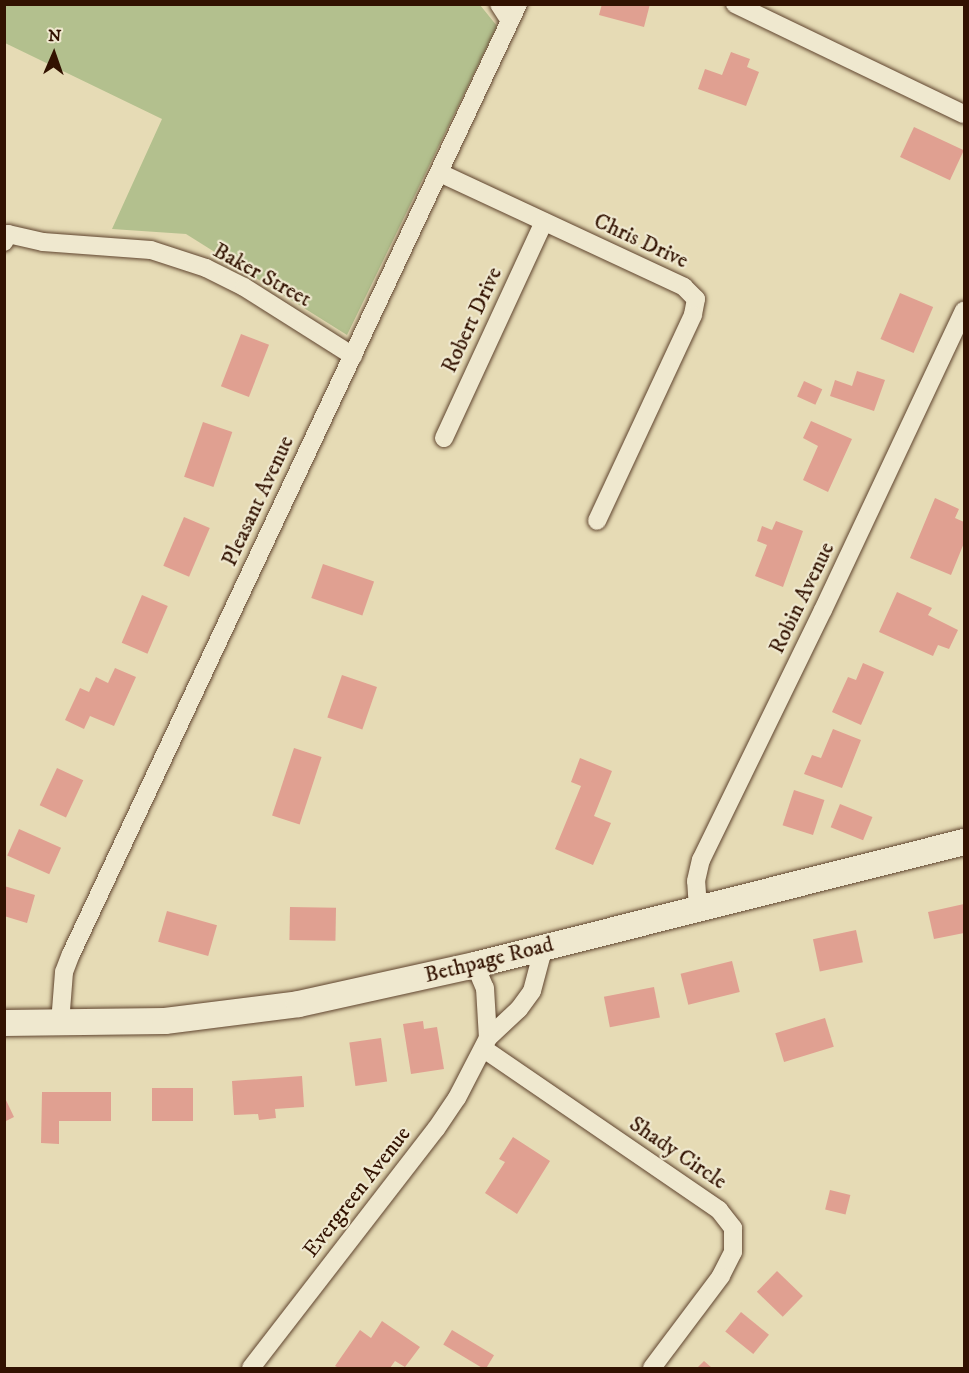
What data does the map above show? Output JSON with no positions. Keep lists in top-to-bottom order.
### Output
{
  "streets": {
    "street": [
      "Chris Drive",
      "Baker Street",
      "Robert Drive",
      "Pleasant Avenue",
      "Robin Avenue",
      "Bethpage Road",
      "Shady Circle",
      "Evergreen Avenue"
    ]
  },
  "crossings": [
    ["Chris Drive", "Robert Drive"],
    ["Chris Drive", "Pleasant Avenue"],
    ["Baker Street", "Pleasant Avenue"],
    ["Pleasant Avenue", "Bethpage Road"],
    ["Robin Avenue", "Bethpage Road"],
    ["Bethpage Road", "Evergreen Avenue"],
    ["Shady Circle", "Evergreen Avenue"]
  ],
  "north": "top"
}
